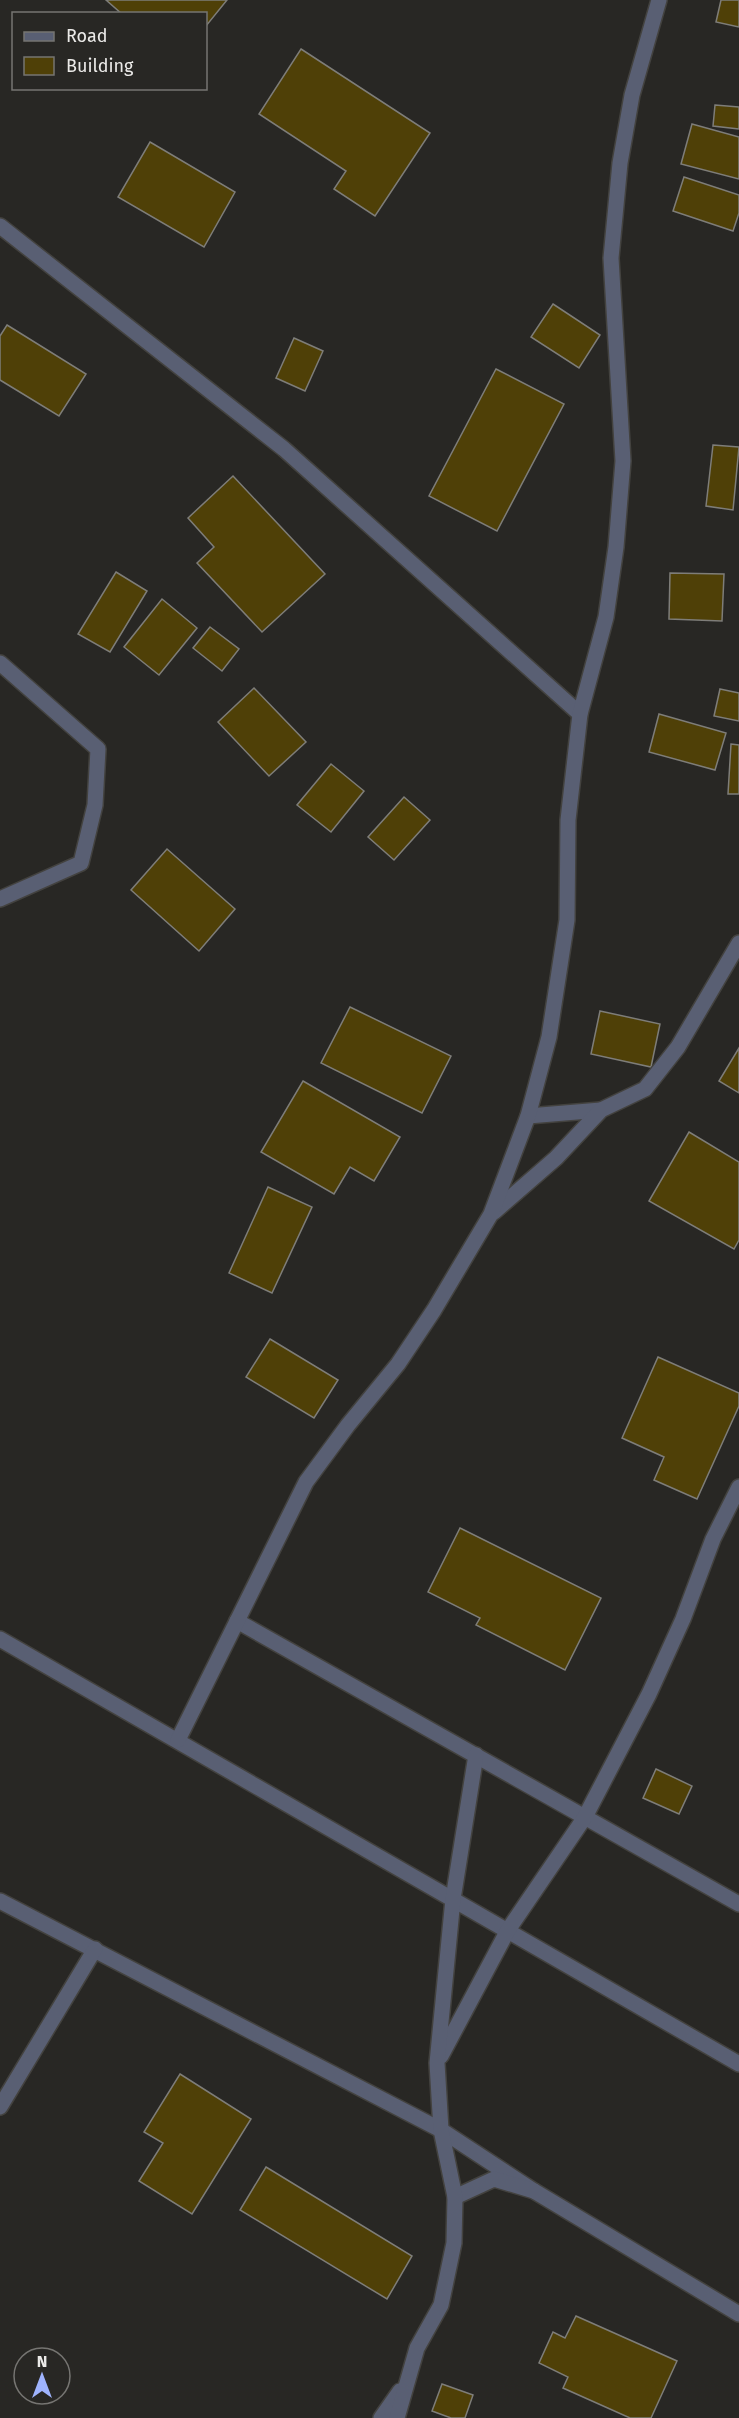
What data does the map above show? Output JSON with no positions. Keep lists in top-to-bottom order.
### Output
{
  "legend": ["Road", "Building"],
  "north": "top"
}
